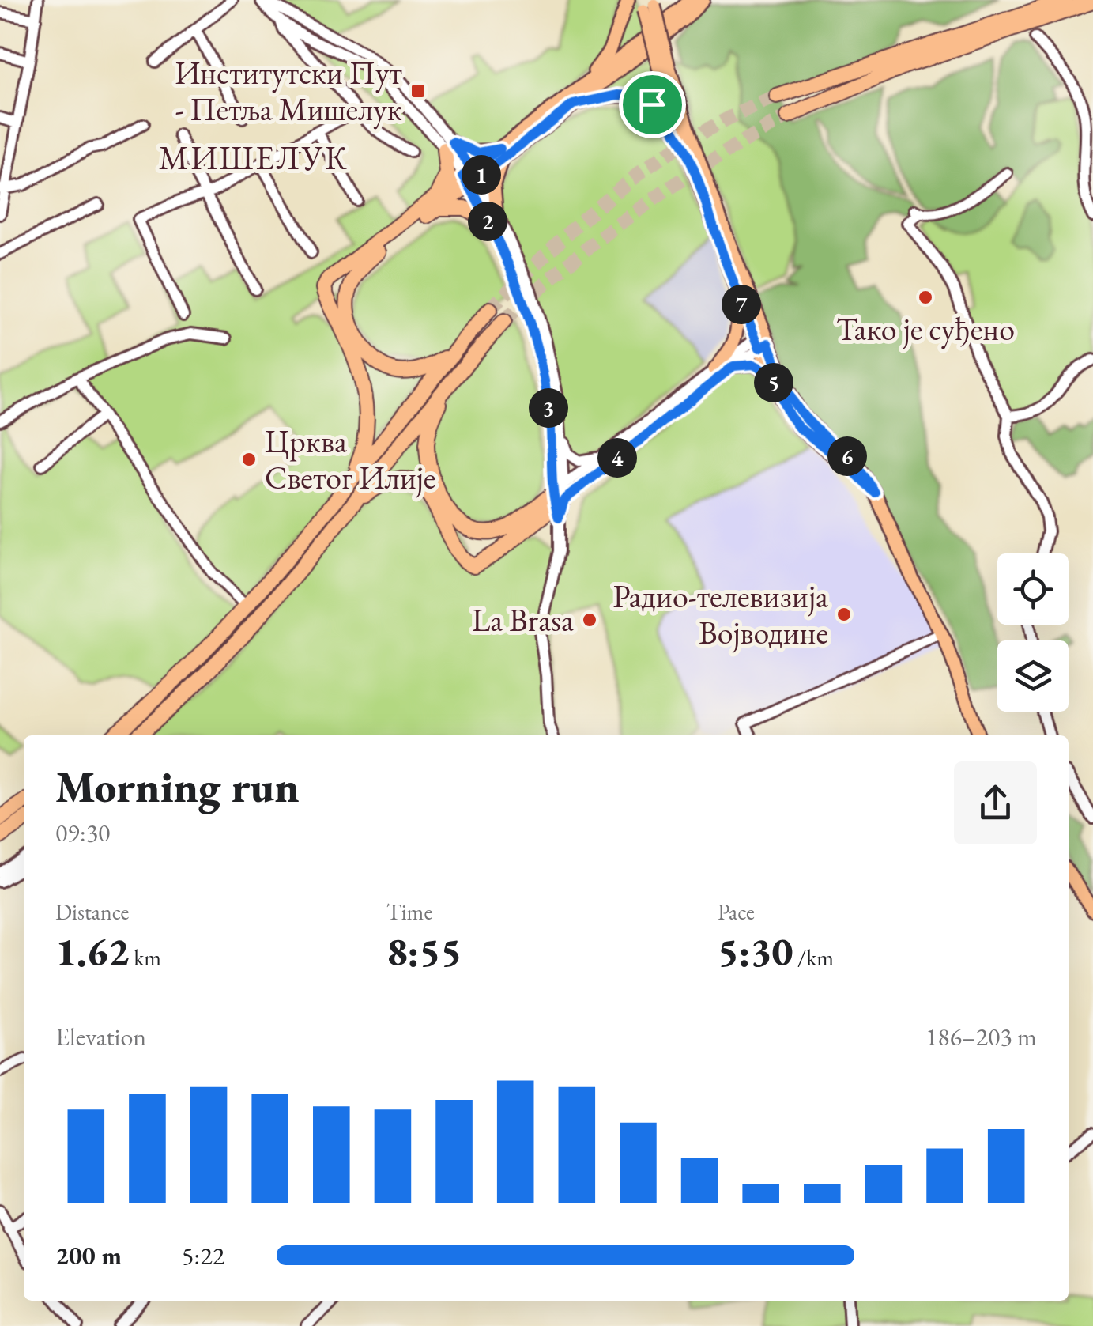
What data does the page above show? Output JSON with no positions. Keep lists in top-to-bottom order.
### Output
{
  "districts": ["МИШЕЛУК"],
  "places": {
    "transit": ["Институтски Пут - Петља Мишелук"],
    "other": [
      "Тако је суђено",
      "Црква Светог Илије",
      "Радио-телевизија Војводине",
      "La Brasa"
    ]
  },
  "page": {
    "pins": [
      "1",
      "2",
      "7",
      "5",
      "3",
      "6",
      "4"
    ],
    "heading": ["Morning run", "09:30"],
    "stats": [
      ["Distance", "1.62 km"],
      ["Time", "8:55"],
      ["Pace", "5:30 /km"]
    ],
    "chart": ["Elevation", "186–203 m"],
    "list": [
      {
        "name": "200 m",
        "note": "5:22"
      }
    ]
  }
}
